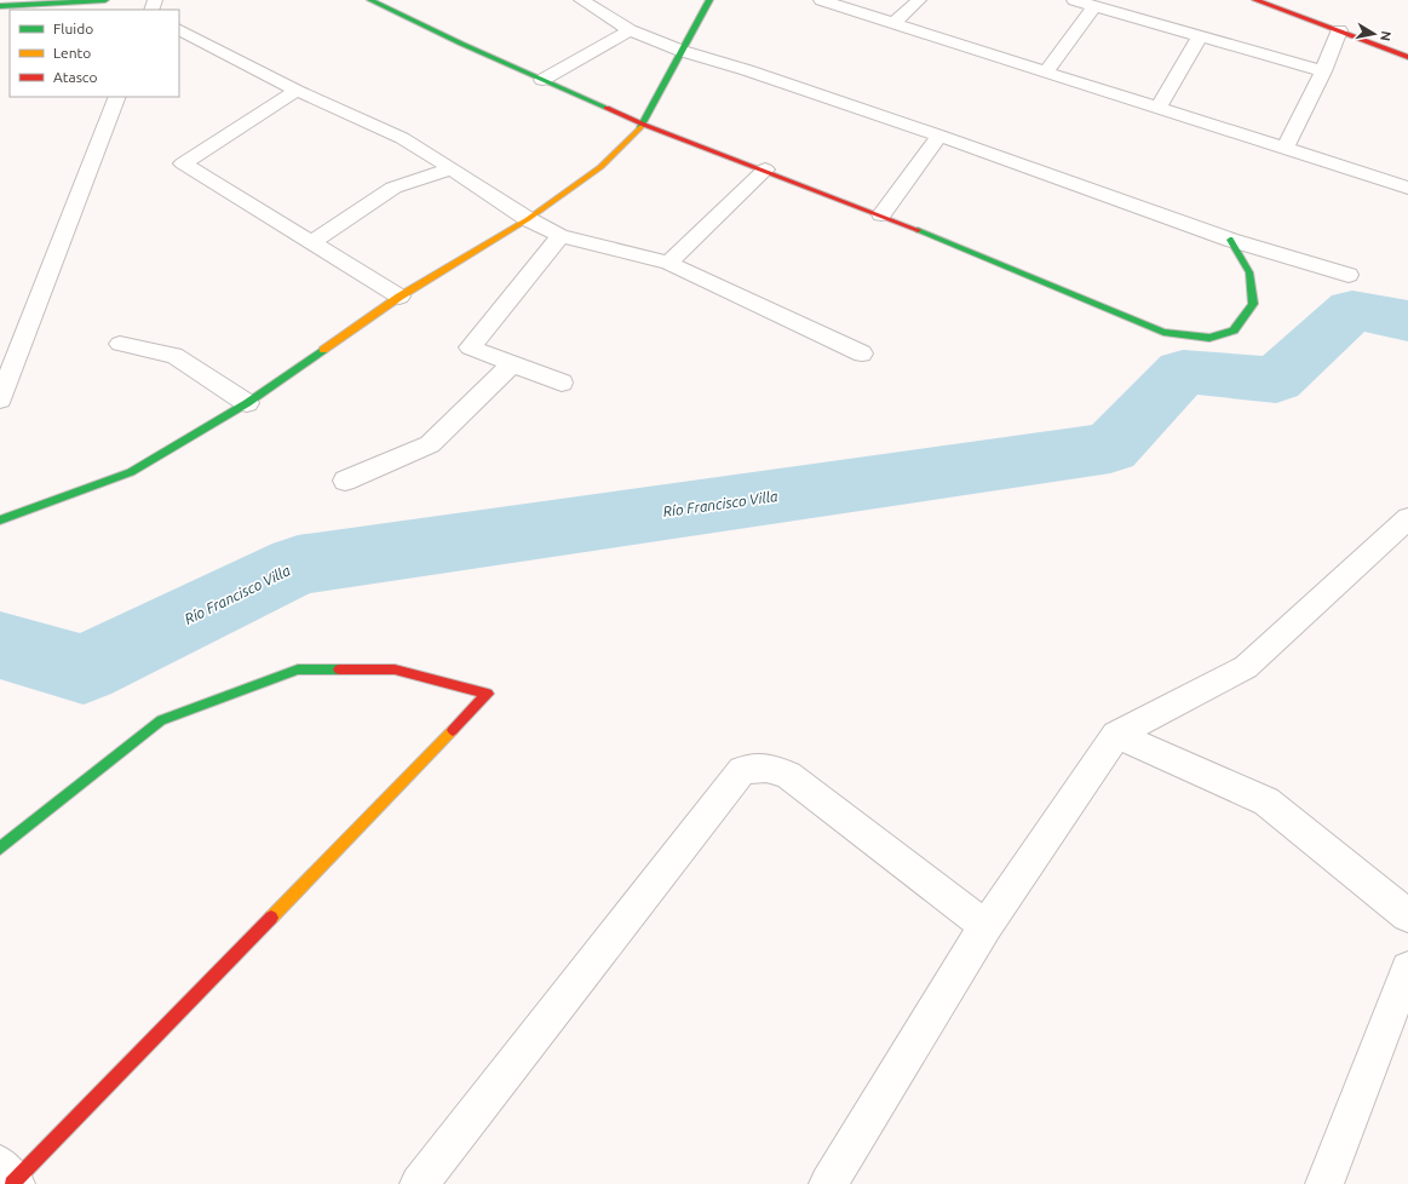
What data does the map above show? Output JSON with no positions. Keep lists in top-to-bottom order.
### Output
{
  "water": ["Río Francisco Villa"],
  "legend": ["Fluido", "Lento", "Atasco"],
  "north": "right"
}
